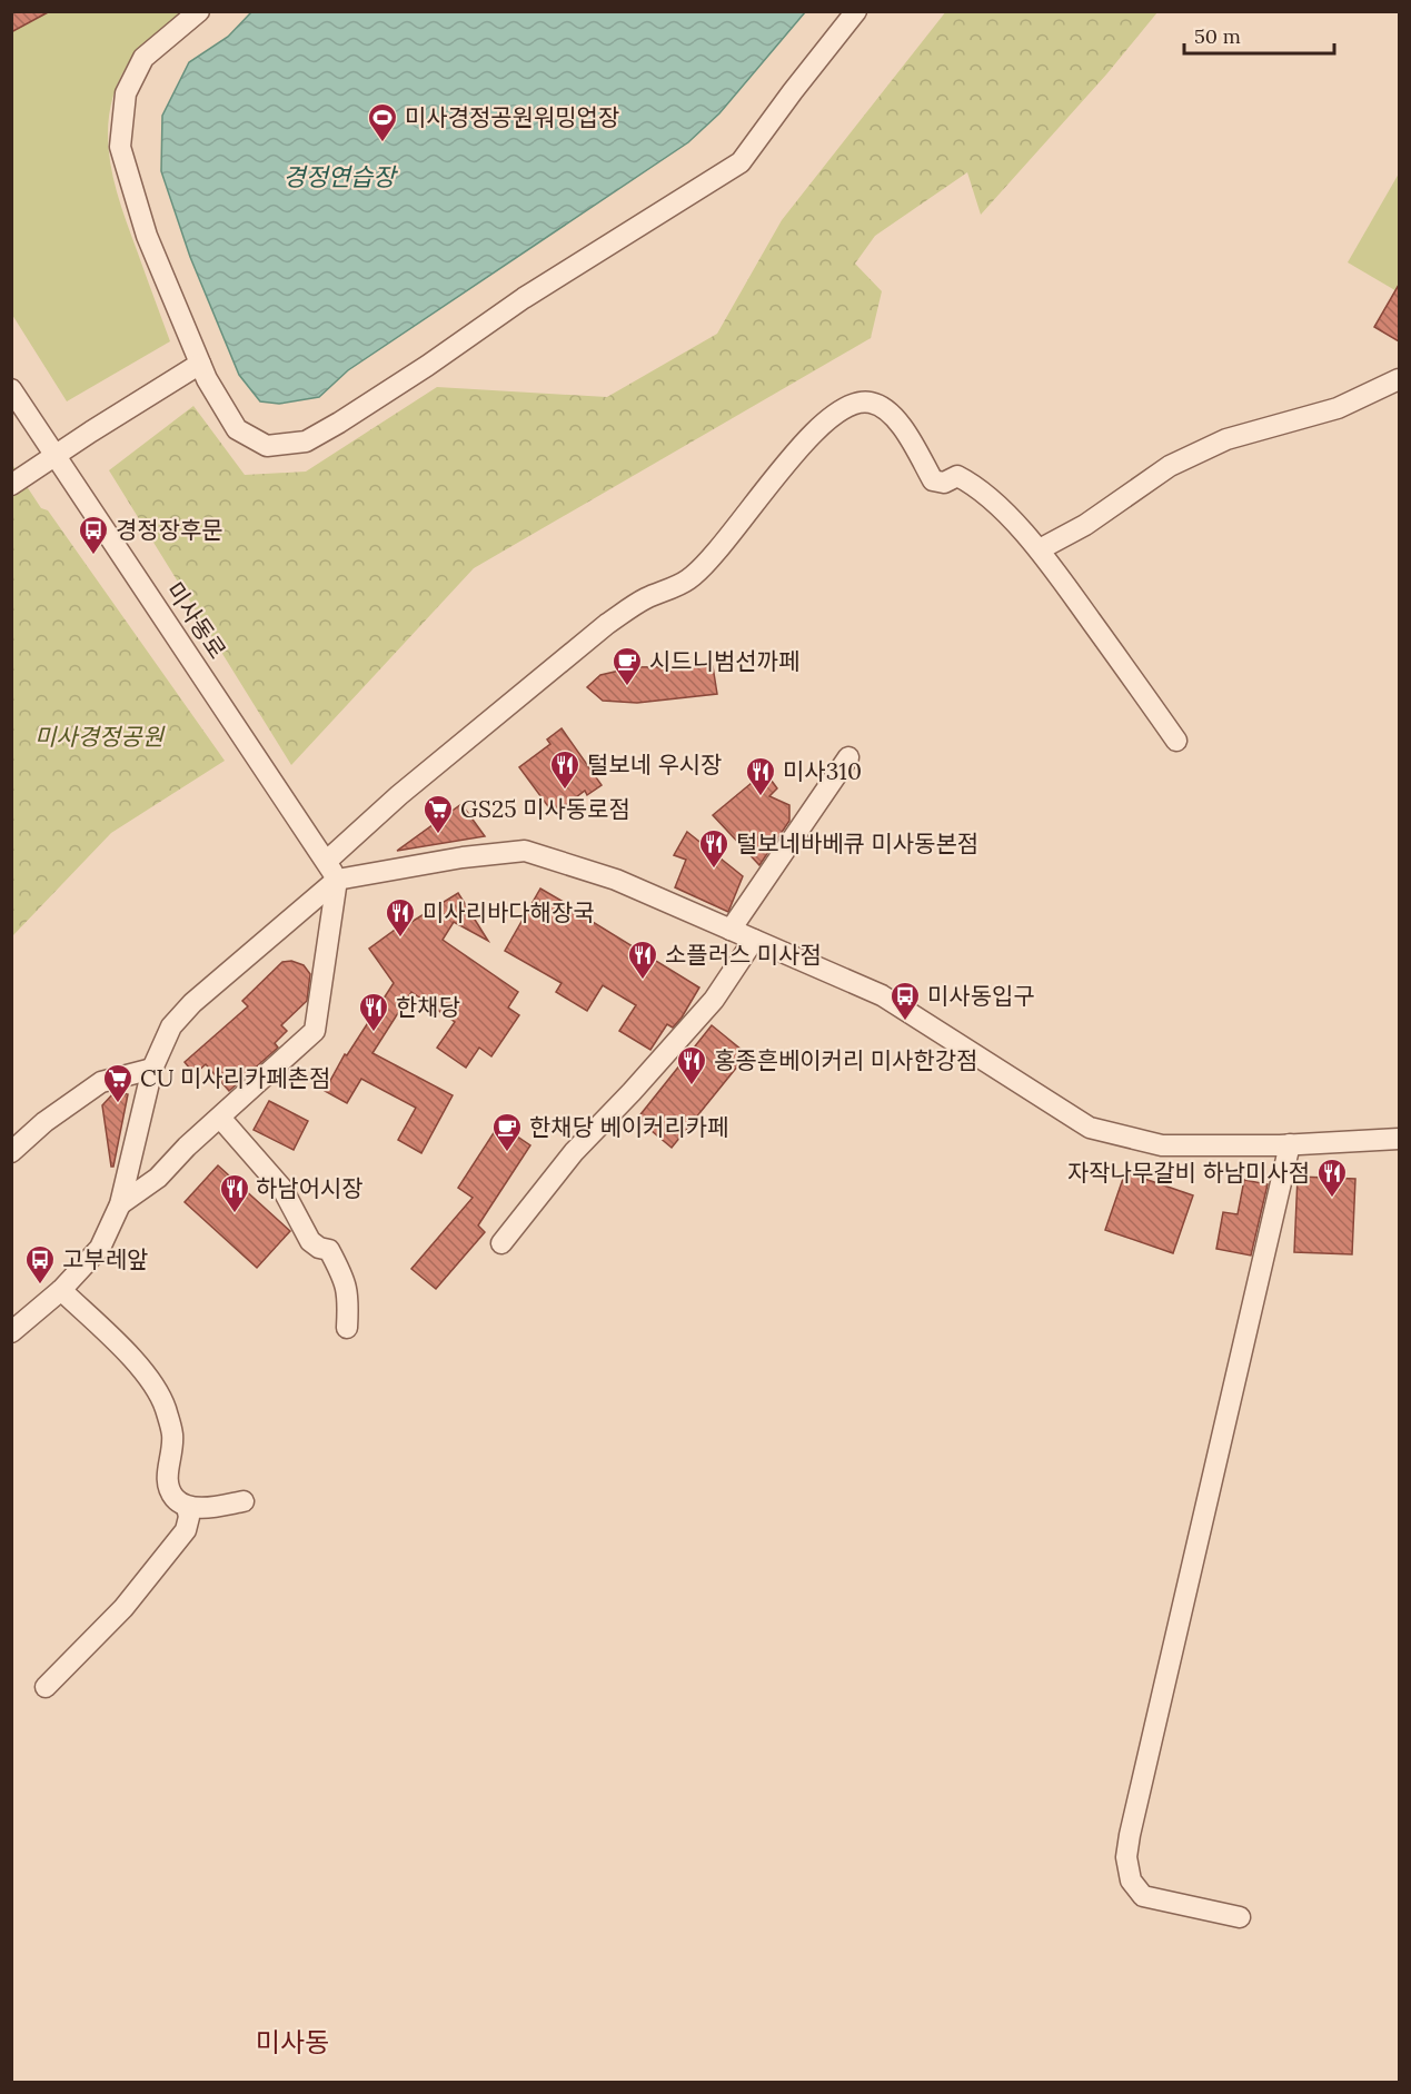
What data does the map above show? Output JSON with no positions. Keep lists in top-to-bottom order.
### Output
{
  "streets": {
    "street": ["미사동로"]
  },
  "districts": ["미사동"],
  "water": ["경정연습장"],
  "parks": ["미사경정공원"],
  "places": {
    "sports": ["미사경정공원워밍업장"],
    "bus stop": ["경정장후문", "미사동입구", "고부레앞"],
    "cafe": ["시드니범선까페", "한채당 베이커리카페"],
    "restaurant": [
      "털보네 우시장",
      "미사310",
      "털보네바베큐 미사동본점",
      "미사리바다해장국",
      "소플러스 미사점",
      "한채당",
      "홍종흔베이커리 미사한강점",
      "자작나무갈비 하남미사점",
      "하남어시장"
    ],
    "supermarket": ["GS25 미사동로점", "CU 미사리카페촌점"]
  },
  "scale_bar": "50 m"
}
